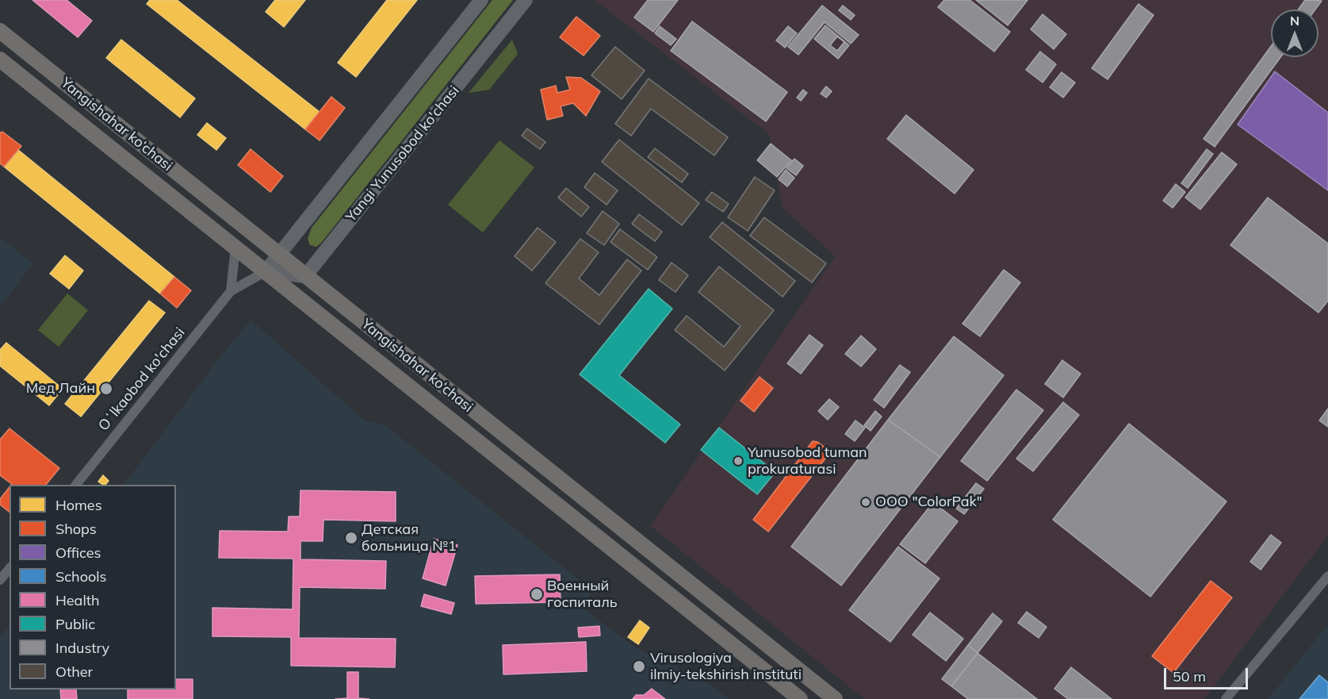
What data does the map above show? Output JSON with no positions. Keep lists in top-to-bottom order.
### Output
{
  "streets": {
    "main road": ["Yangishahar ko‘chasi", "Yangi Yunusobod ko'chasi"],
    "street": ["Oʻlkaobod ko'chasi"]
  },
  "crossings": [
    ["Yangishahar ko‘chasi", "Yangi Yunusobod ko'chasi"],
    ["Yangishahar ko‘chasi", "Oʻlkaobod ko'chasi"]
  ],
  "places": [
    "Мед Лайн",
    "Yunusobod tuman prokuraturasi",
    "OOO \"ColorPak\"",
    "Детская больница №1",
    "Военный госпиталь",
    "Virusologiya ilmiy-tekshirish instituti"
  ],
  "legend": [
    "Homes",
    "Shops",
    "Offices",
    "Schools",
    "Health",
    "Public",
    "Industry",
    "Other"
  ],
  "scale_bar": "50 m",
  "north": "top"
}
